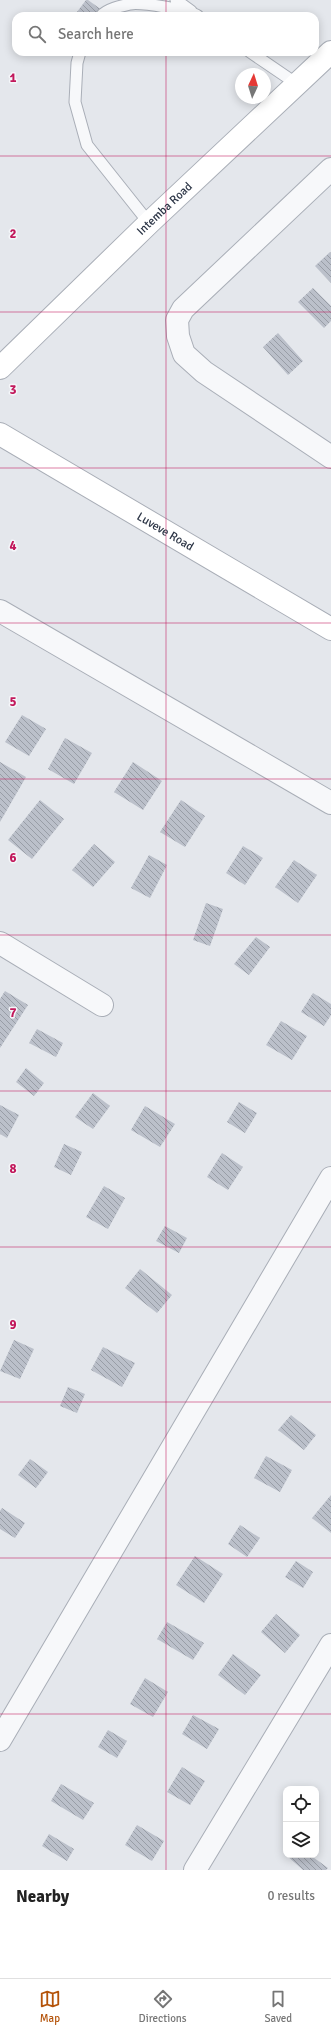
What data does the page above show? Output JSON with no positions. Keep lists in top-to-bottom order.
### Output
{
  "streets": {
    "street": ["Intemba Road", "Luveve Road"]
  },
  "north": "top",
  "page": {
    "search": "Search here",
    "heading": ["Nearby", "0 results"],
    "nav": ["Map", "Directions", "Saved"]
  },
  "grid": {
    "rows": [
      "1",
      "2",
      "3",
      "4",
      "5",
      "6",
      "7",
      "8",
      "9"
    ]
  }
}
